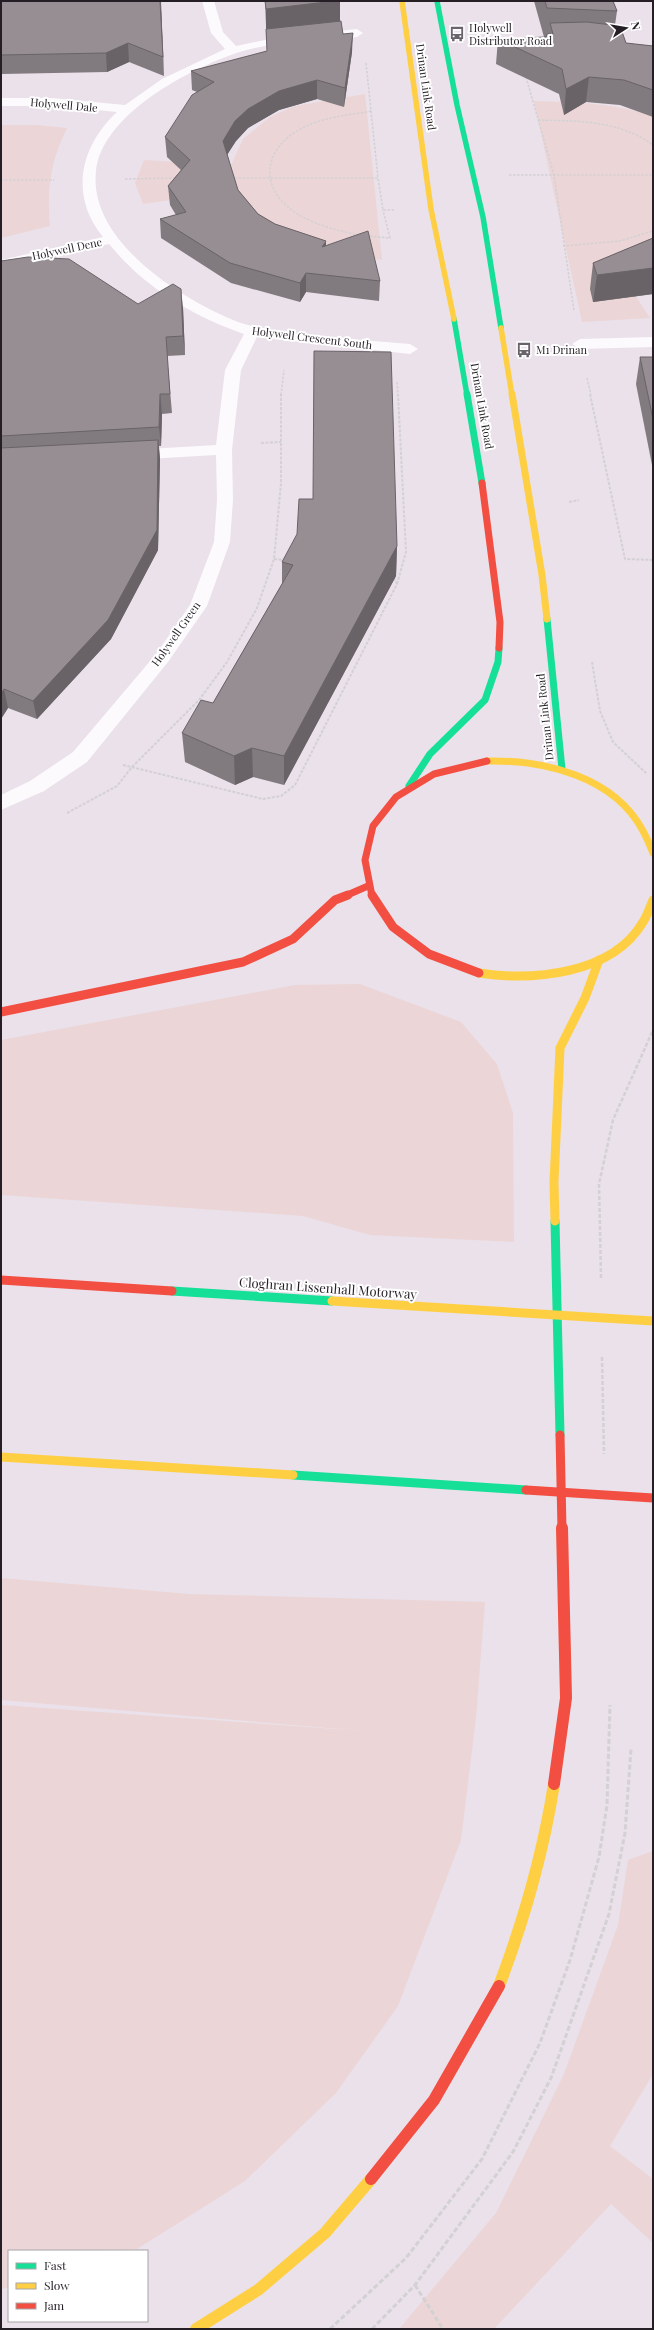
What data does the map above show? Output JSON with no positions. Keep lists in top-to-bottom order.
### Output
{
  "streets": {
    "main road": ["Drinan Link Road", "Cloghran Lissenhall Motorway"],
    "street": [
      "Holywell Dale",
      "Holywell Dene",
      "Holywell Crescent South",
      "Holywell Green"
    ]
  },
  "crossings": [
    ["Holywell Dale", "Holywell Crescent South"],
    ["Holywell Dene", "Holywell Crescent South"],
    ["Holywell Crescent South", "Holywell Green"]
  ],
  "places": {
    "bus stop": ["Holywell Distributor Road", "M1 Drinan"]
  },
  "legend": ["Fast", "Slow", "Jam"],
  "north": "right"
}
